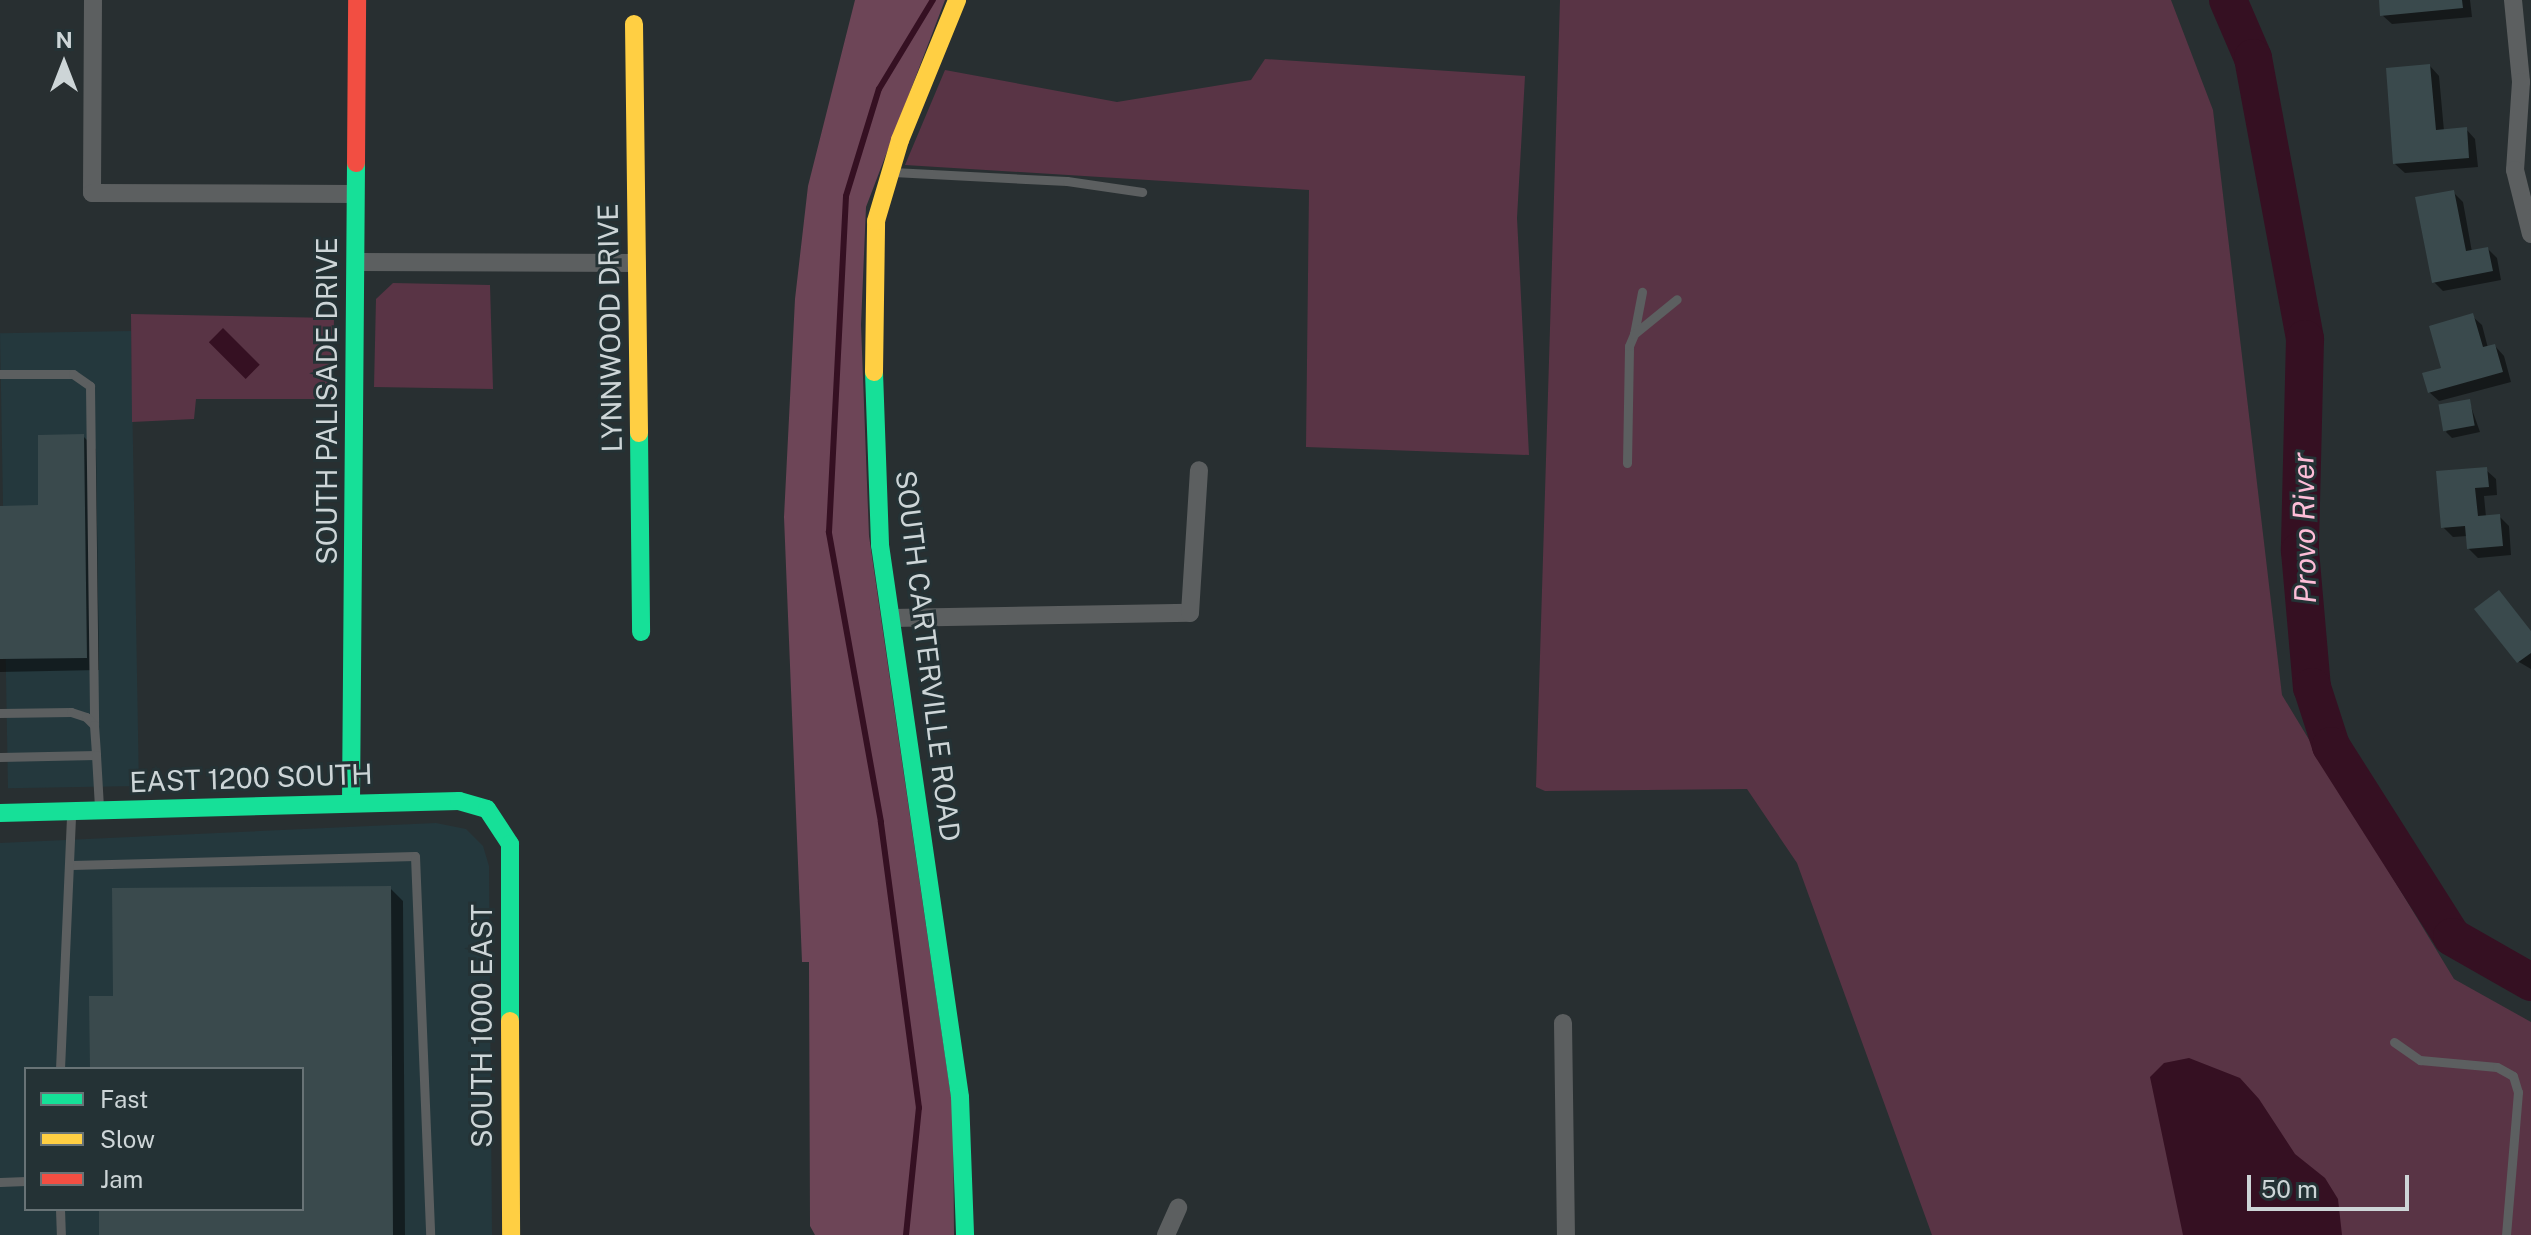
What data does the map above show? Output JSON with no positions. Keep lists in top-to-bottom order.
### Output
{
  "streets": {
    "street": [
      "LYNNWOOD DRIVE",
      "SOUTH PALISADE DRIVE",
      "SOUTH CARTERVILLE ROAD",
      "EAST 1200 SOUTH",
      "SOUTH 1000 EAST"
    ]
  },
  "crossings": [
    ["SOUTH PALISADE DRIVE", "EAST 1200 SOUTH"],
    ["EAST 1200 SOUTH", "SOUTH 1000 EAST"]
  ],
  "water": ["Provo River"],
  "legend": ["Fast", "Slow", "Jam"],
  "scale_bar": "50 m",
  "north": "top"
}
